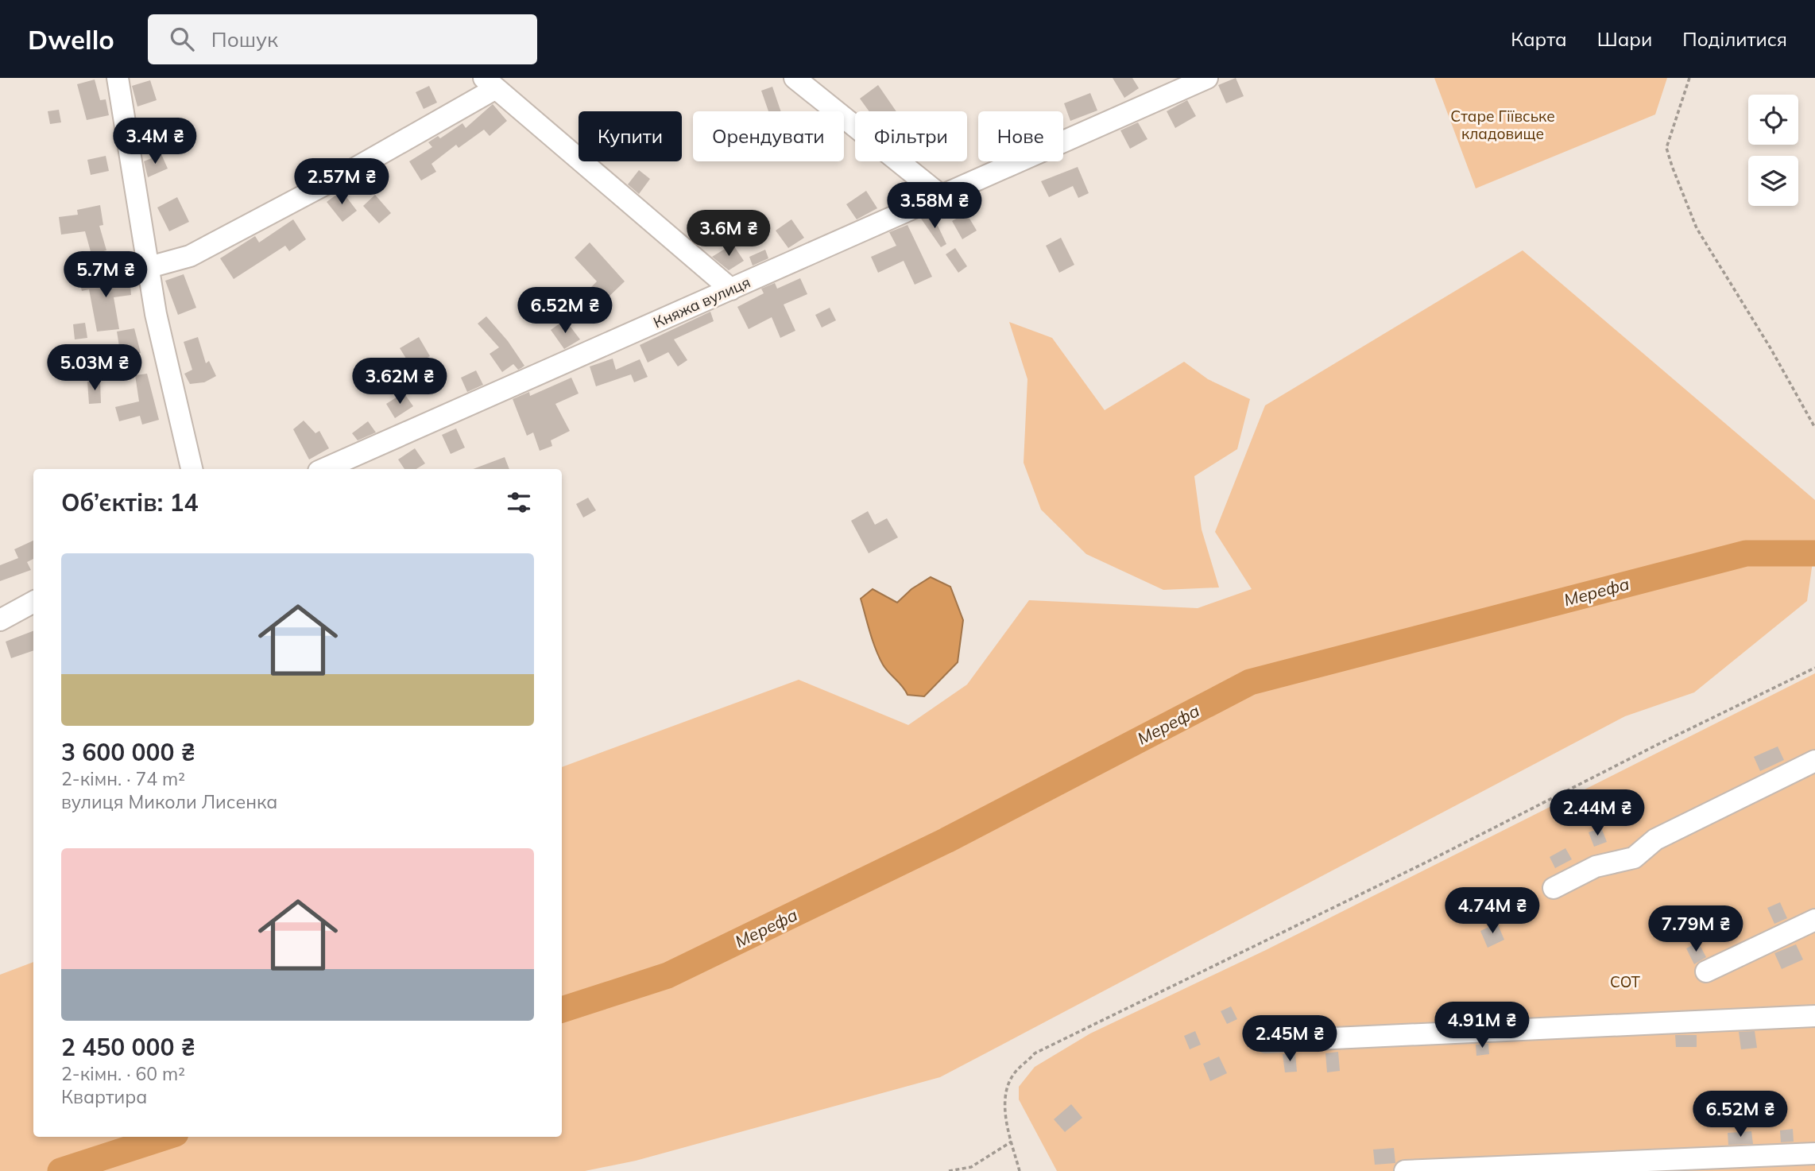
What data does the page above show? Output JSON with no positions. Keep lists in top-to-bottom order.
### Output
{
  "streets": {
    "street": ["Княжа вулиця"]
  },
  "water": ["Мерефа"],
  "parks": ["Старе Гіївське кладовище", "СОТ"],
  "page": {
    "header": "Dwello",
    "search": "Пошук",
    "nav": ["Карта", "Шари", "Поділитися"],
    "chip": [
      "Купити",
      "Орендувати",
      "Фільтри",
      "Нове"
    ],
    "price": [
      "3.4M ₴",
      "2.57M ₴",
      "3.58M ₴",
      "3.6M ₴",
      "5.7M ₴",
      "6.52M ₴",
      "5.03M ₴",
      "3.62M ₴",
      "2.44M ₴",
      "4.74M ₴",
      "7.79M ₴",
      "4.91M ₴",
      "2.45M ₴",
      "6.52M ₴"
    ],
    "heading": "Об’єктів: 14",
    "list": [
      {
        "name": "3 600 000 ₴",
        "note": "2-кімн. · 74 m² · вулиця Миколи Лисенка"
      },
      {
        "name": "2 450 000 ₴",
        "note": "2-кімн. · 60 m² · Квартира"
      }
    ]
  }
}
